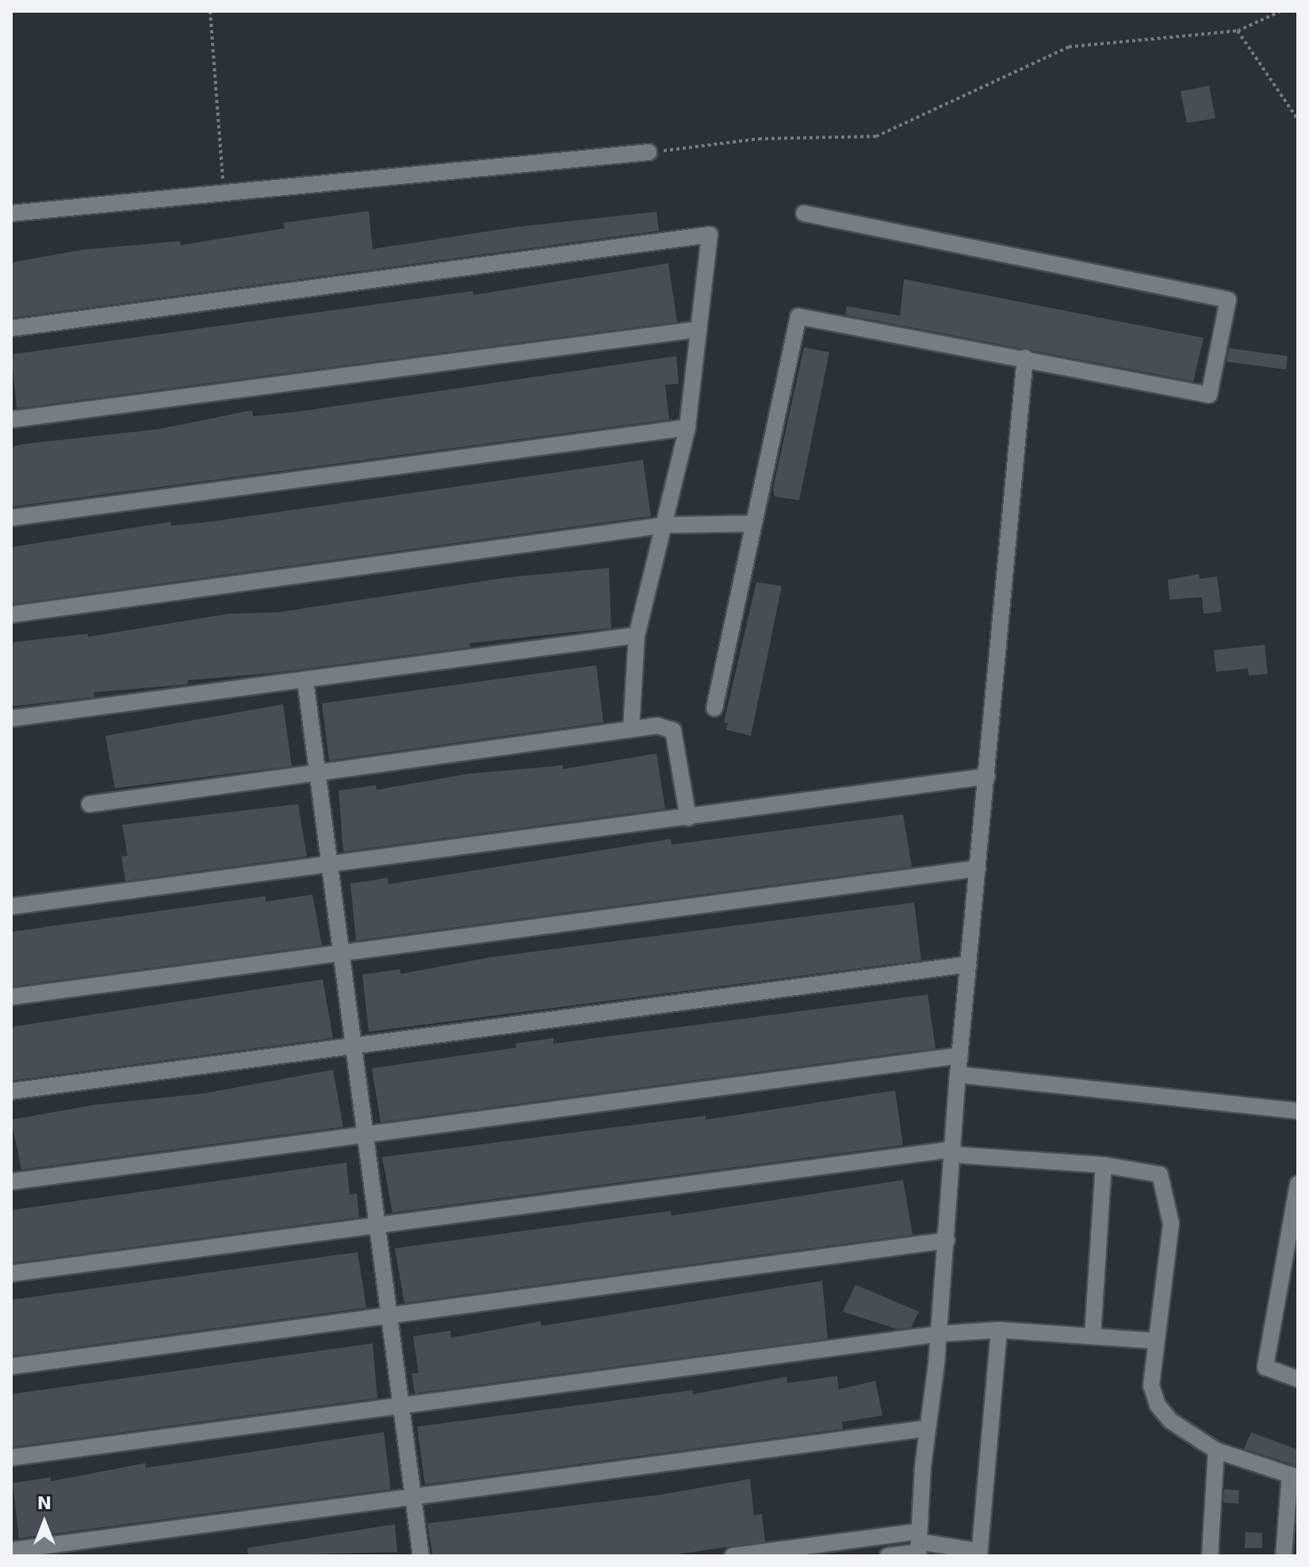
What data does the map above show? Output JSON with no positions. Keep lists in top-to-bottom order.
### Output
{
  "north": "top"
}
